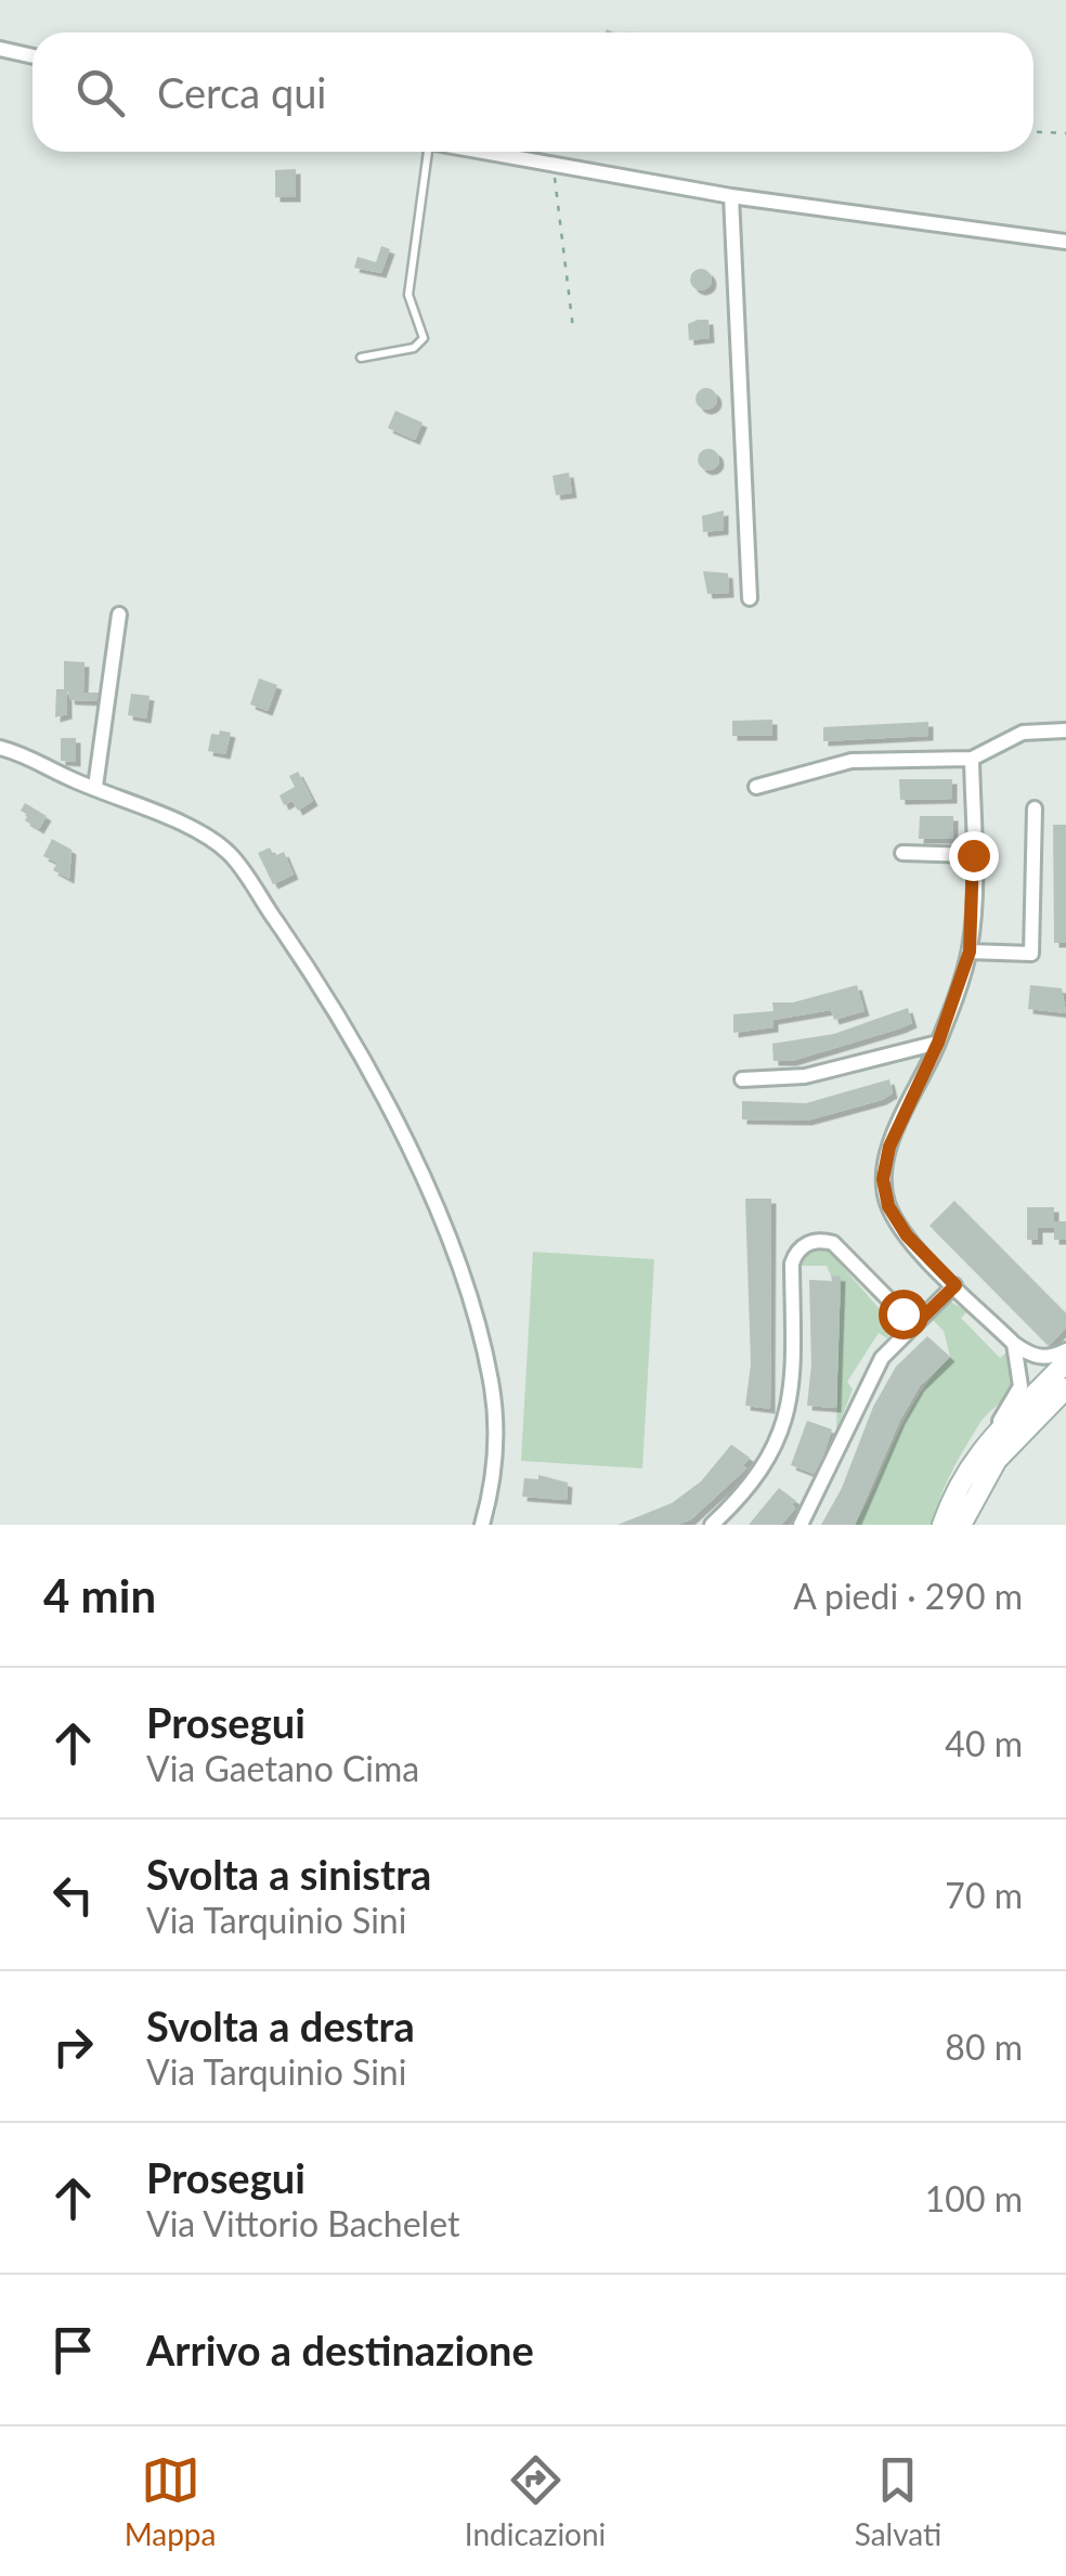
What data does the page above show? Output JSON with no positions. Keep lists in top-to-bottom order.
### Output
{
  "page": {
    "search": "Cerca qui",
    "heading": ["4 min", "A piedi · 290 m"],
    "list": [
      ["Prosegui", "Via Gaetano Cima", "40 m"],
      ["Svolta a sinistra", "Via Tarquinio Sini", "70 m"],
      ["Svolta a destra", "Via Tarquinio Sini", "80 m"],
      ["Prosegui", "Via Vittorio Bachelet", "100 m"],
      "Arrivo a destinazione"
    ],
    "nav": ["Mappa", "Indicazioni", "Salvati"]
  }
}
